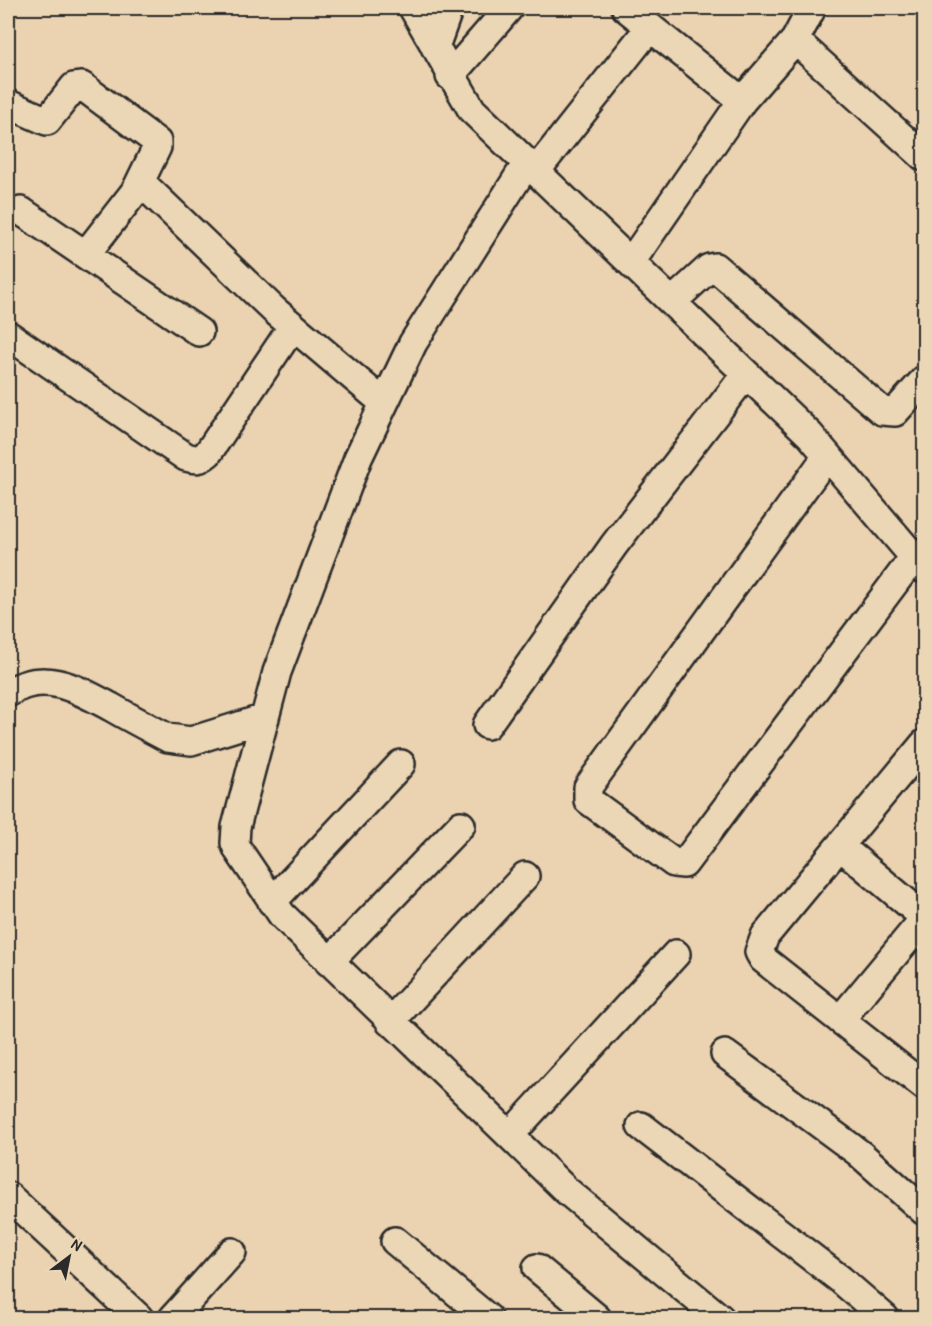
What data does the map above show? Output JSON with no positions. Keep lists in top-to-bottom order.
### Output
{
  "north": "top right"
}
